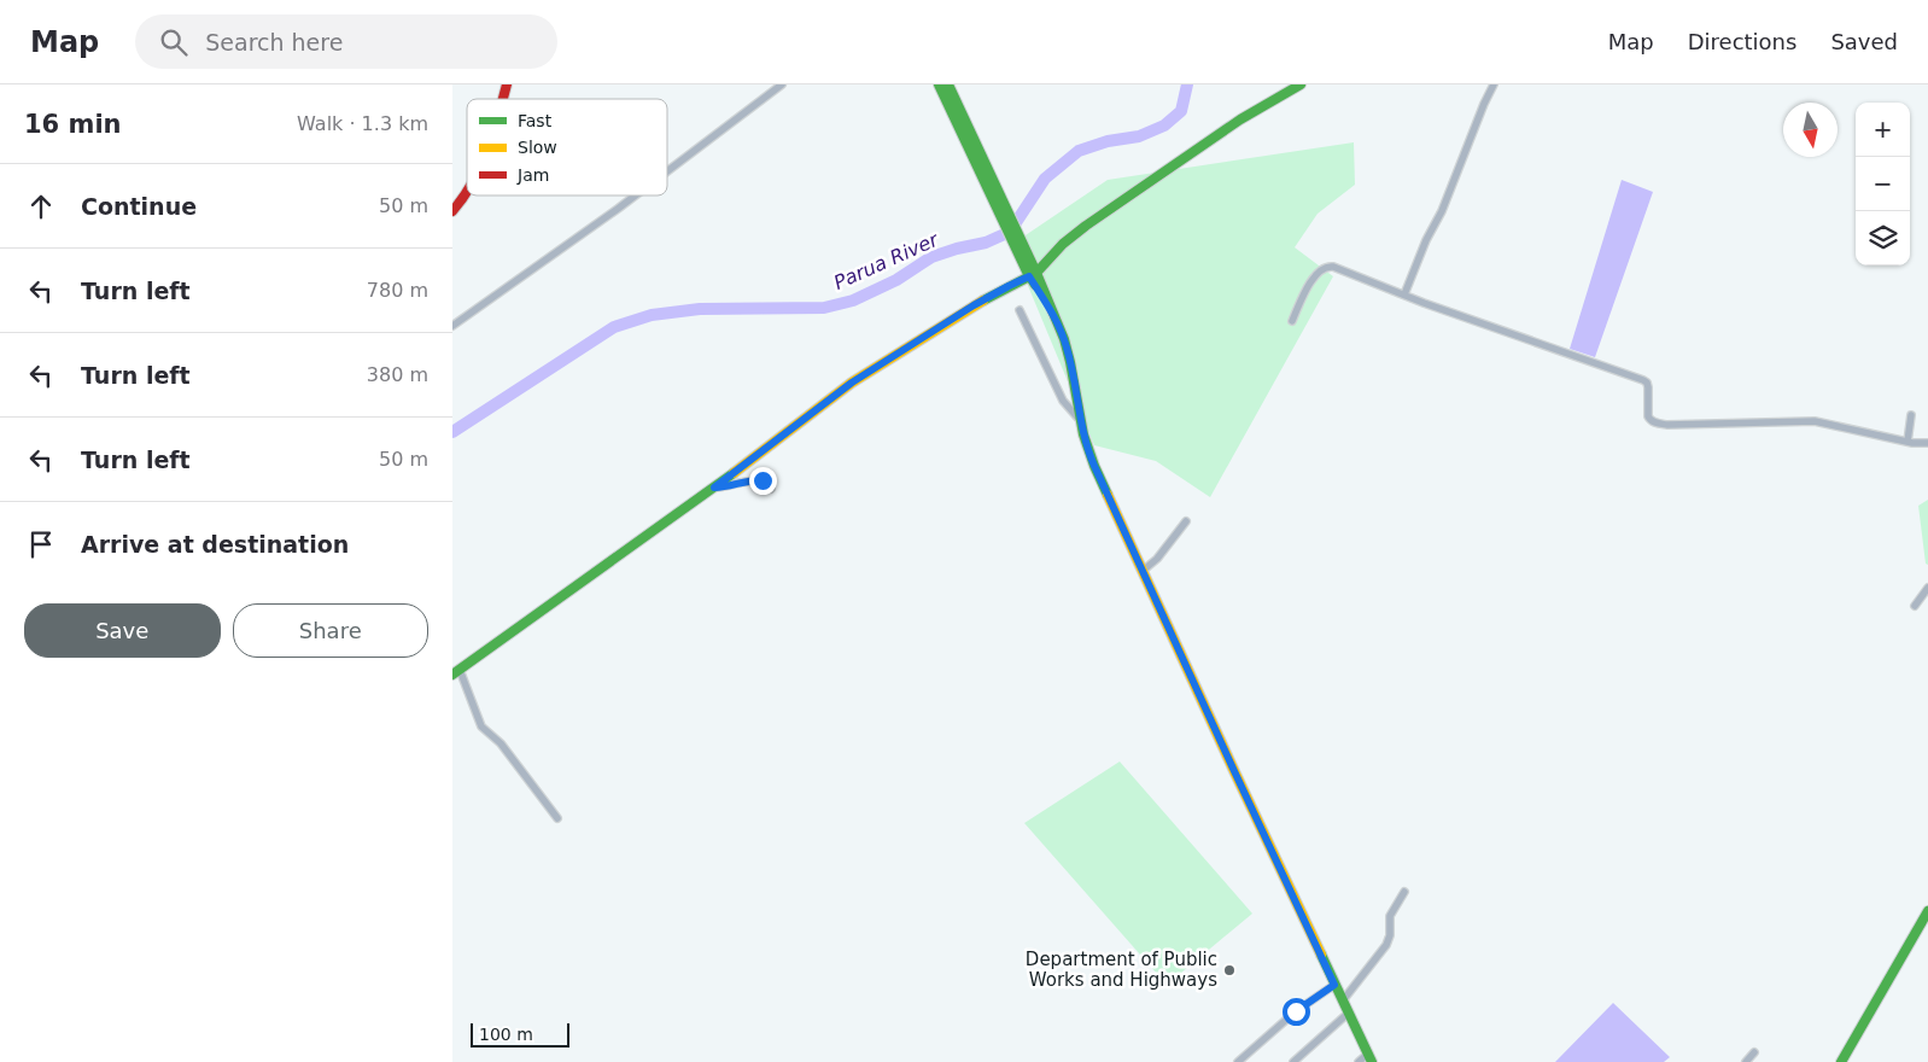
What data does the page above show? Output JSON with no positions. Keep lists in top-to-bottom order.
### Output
{
  "water": ["Parua River"],
  "places": ["Department of Public Works and Highways"],
  "legend": ["Fast", "Slow", "Jam"],
  "scale_bar": "100 m",
  "north": "bottom",
  "page": {
    "header": "Map",
    "search": "Search here",
    "nav": ["Map", "Directions", "Saved"],
    "heading": ["16 min", "Walk · 1.3 km"],
    "map_buttons": ["+", "−"],
    "list": [
      ["Continue", "50 m"],
      ["Turn left", "780 m"],
      ["Turn left", "380 m"],
      ["Turn left", "50 m"],
      "Arrive at destination"
    ],
    "buttons": ["Save", "Share"],
    "scale": "100 m"
  }
}
